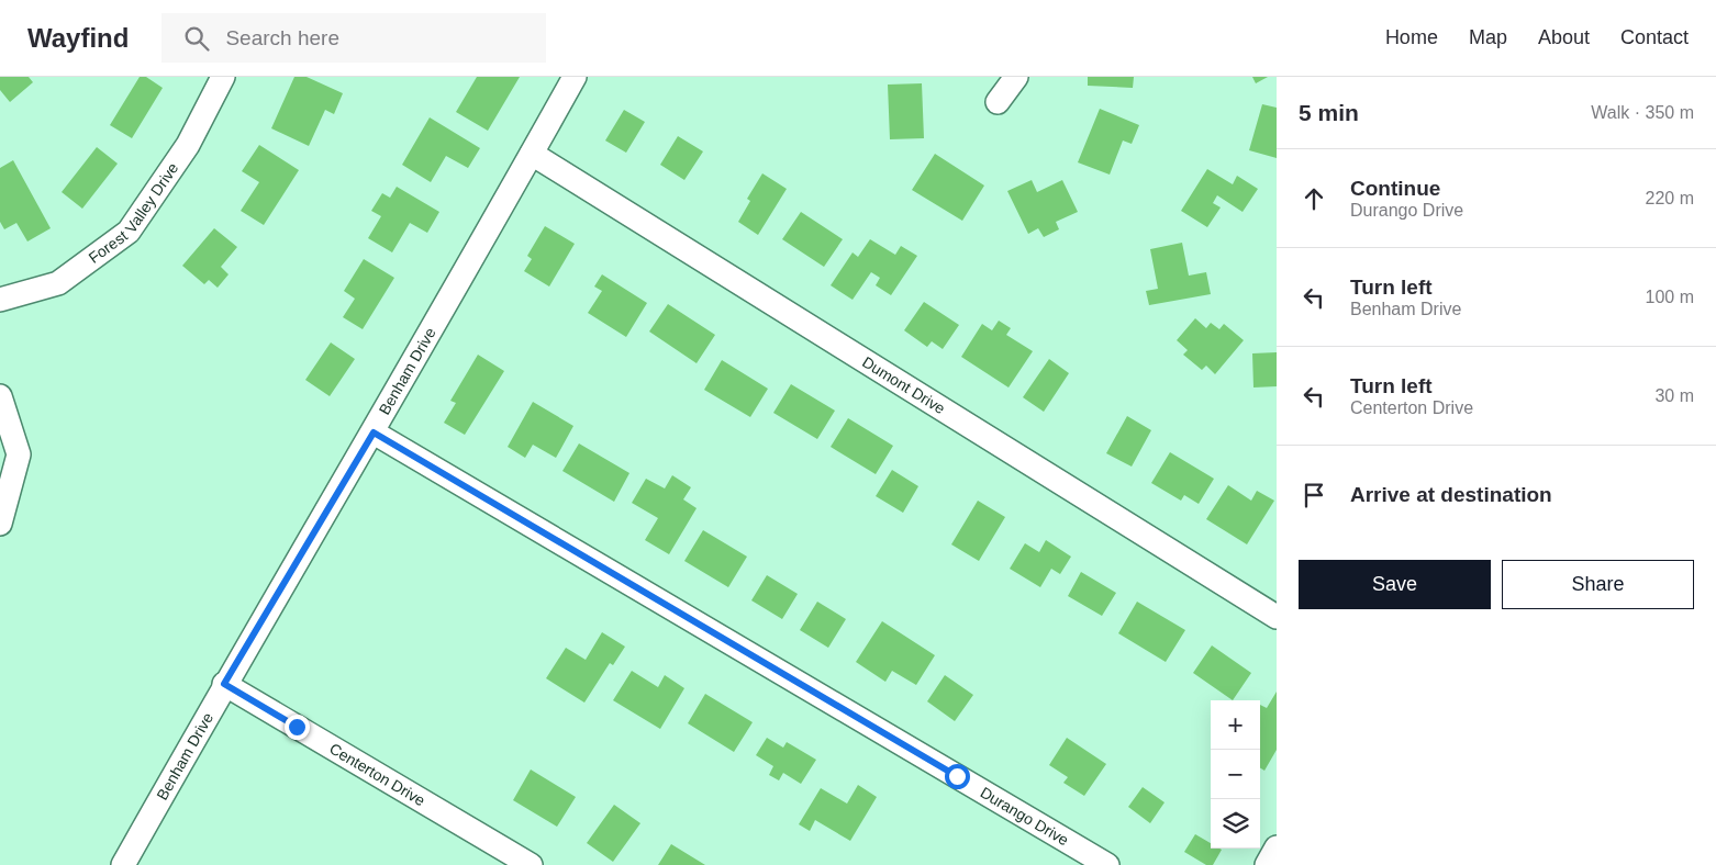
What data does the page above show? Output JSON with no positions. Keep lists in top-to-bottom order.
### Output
{
  "streets": {
    "street": [
      "Forest Valley Drive",
      "Benham Drive",
      "Dumont Drive",
      "Centerton Drive",
      "Durango Drive"
    ]
  },
  "crossings": [
    ["Benham Drive", "Dumont Drive"],
    ["Benham Drive", "Centerton Drive"],
    ["Benham Drive", "Durango Drive"]
  ],
  "page": {
    "header": "Wayfind",
    "search": "Search here",
    "nav": [
      "Home",
      "Map",
      "About",
      "Contact"
    ],
    "heading": ["5 min", "Walk · 350 m"],
    "list": [
      ["Continue", "Durango Drive", "220 m"],
      ["Turn left", "Benham Drive", "100 m"],
      ["Turn left", "Centerton Drive", "30 m"],
      "Arrive at destination"
    ],
    "buttons": ["Save", "Share"],
    "map_buttons": ["+", "−"]
  }
}
